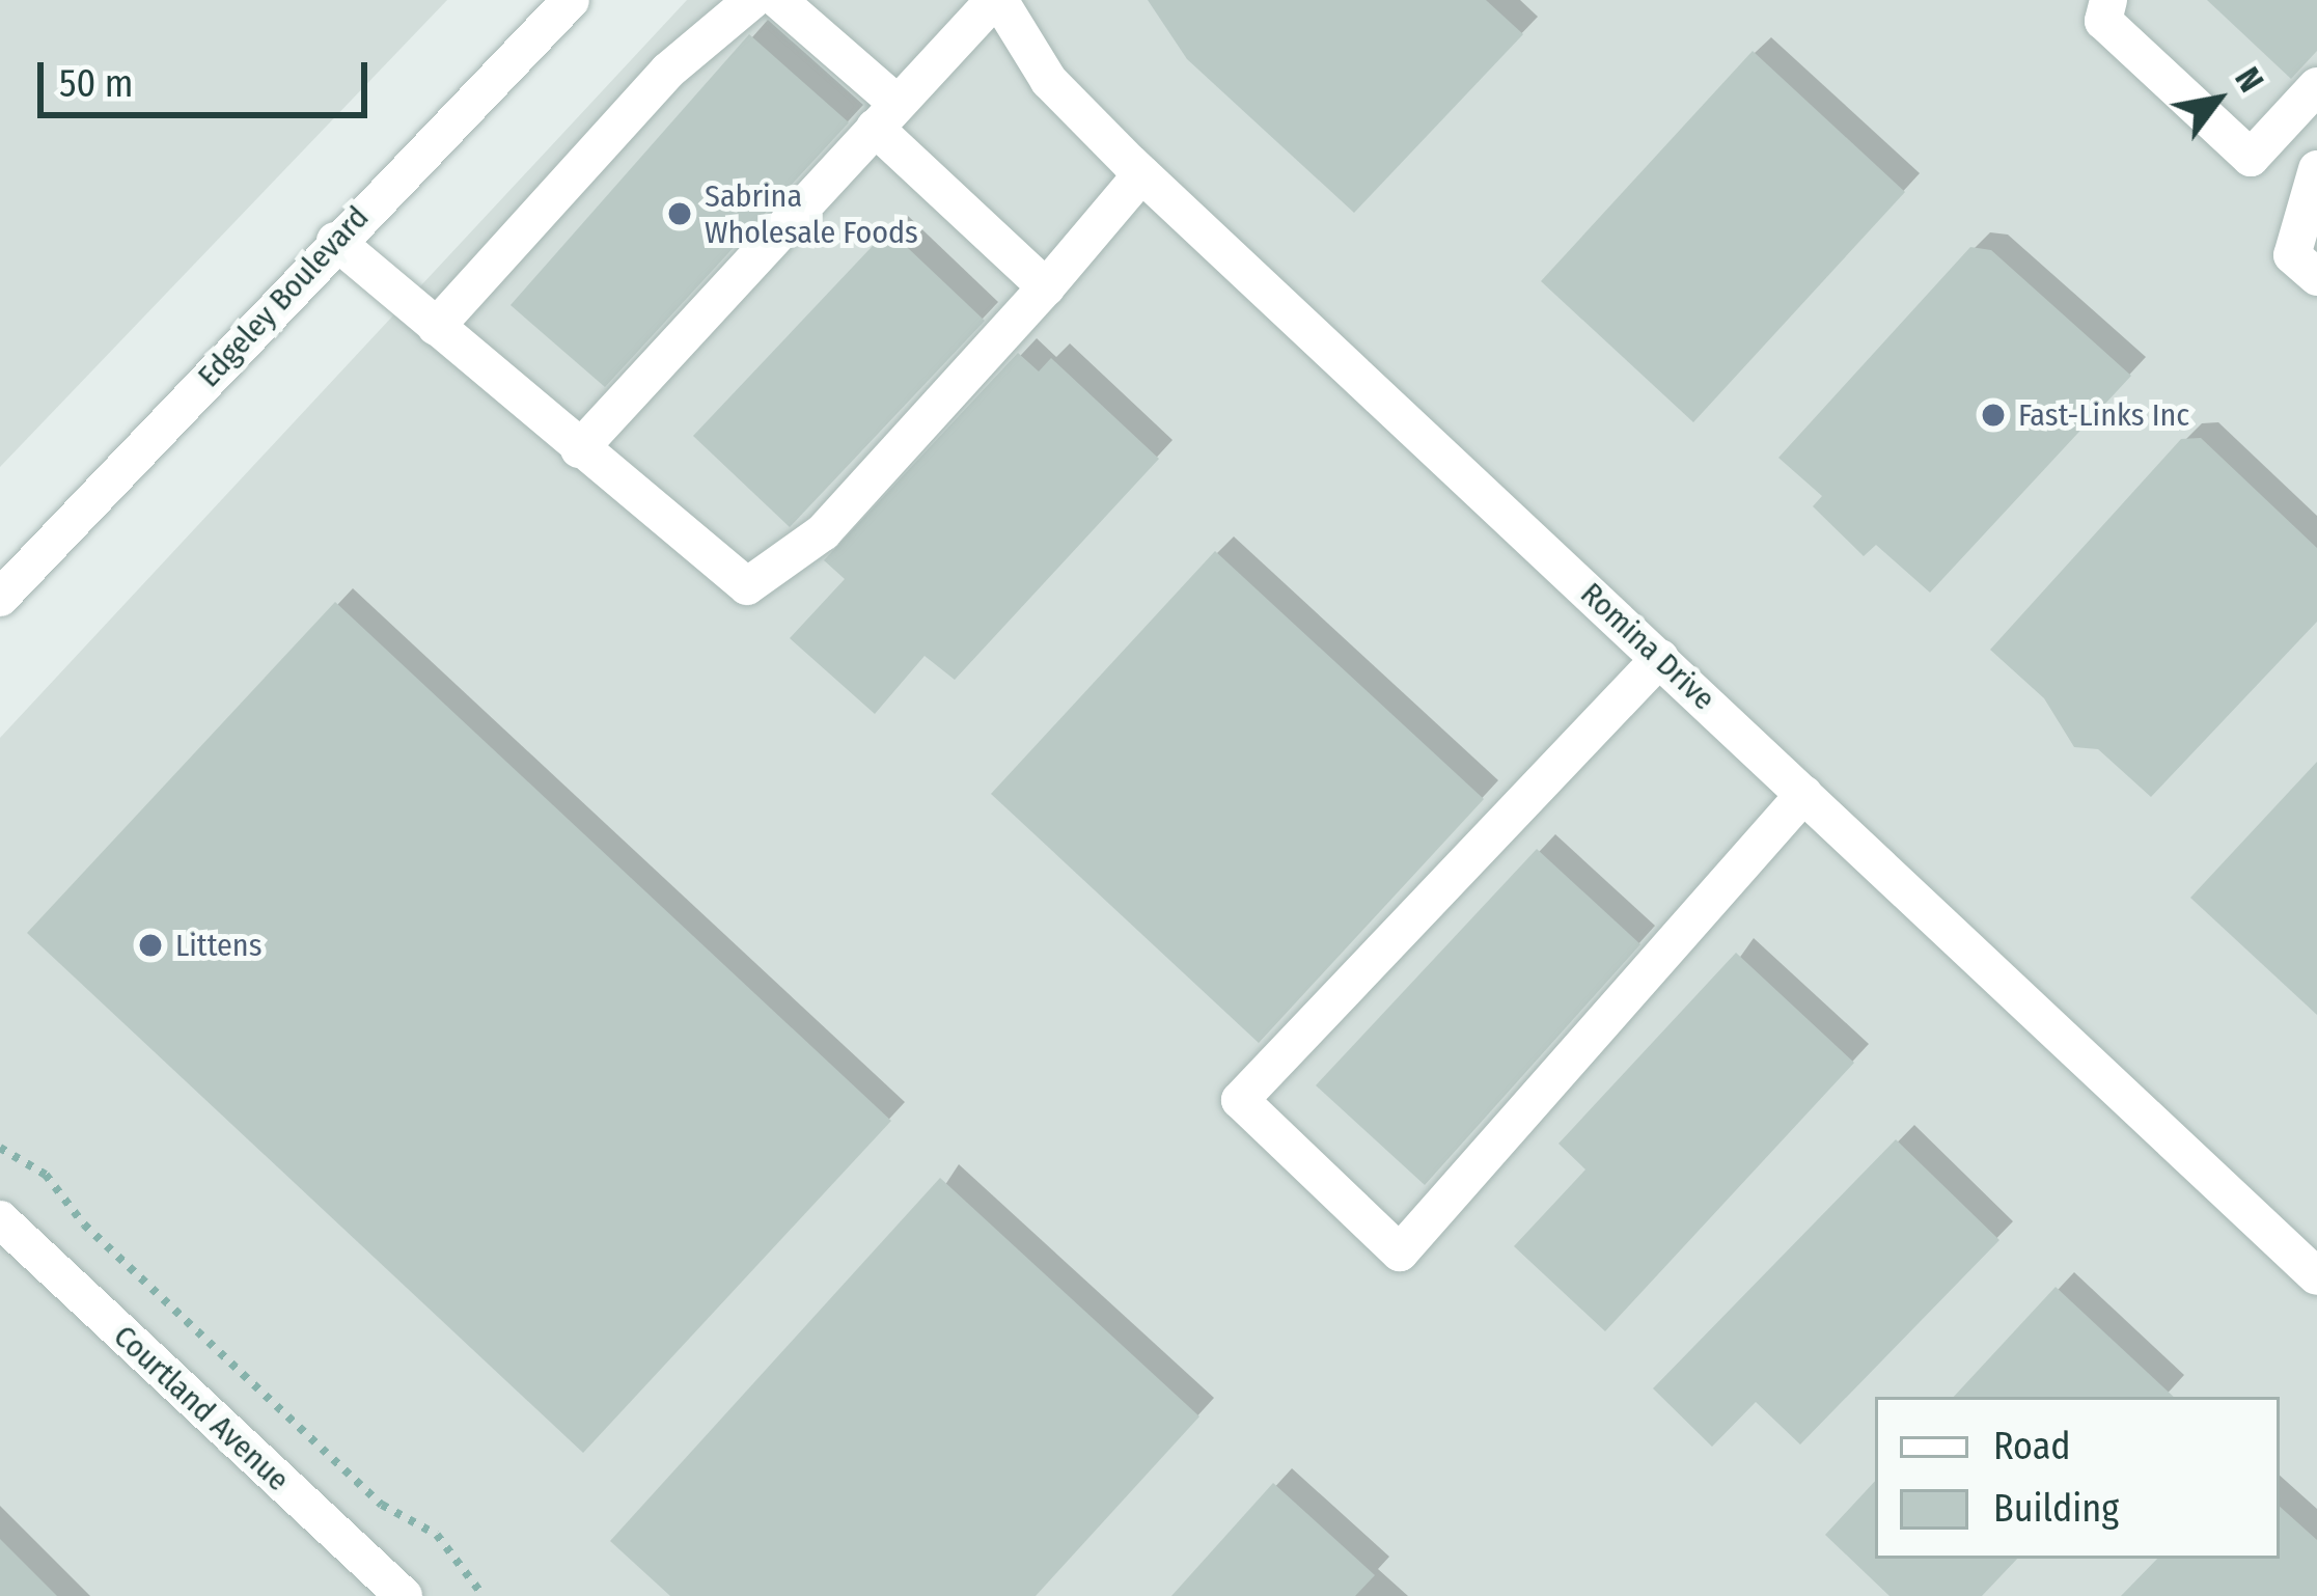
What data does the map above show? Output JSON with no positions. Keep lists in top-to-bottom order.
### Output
{
  "streets": {
    "street": ["Edgeley Boulevard", "Romina Drive", "Courtland Avenue"]
  },
  "places": ["Sabrina Wholesale Foods", "Fast-Links Inc", "Littens"],
  "legend": ["Road", "Building"],
  "scale_bar": "50 m",
  "north": "top right"
}
